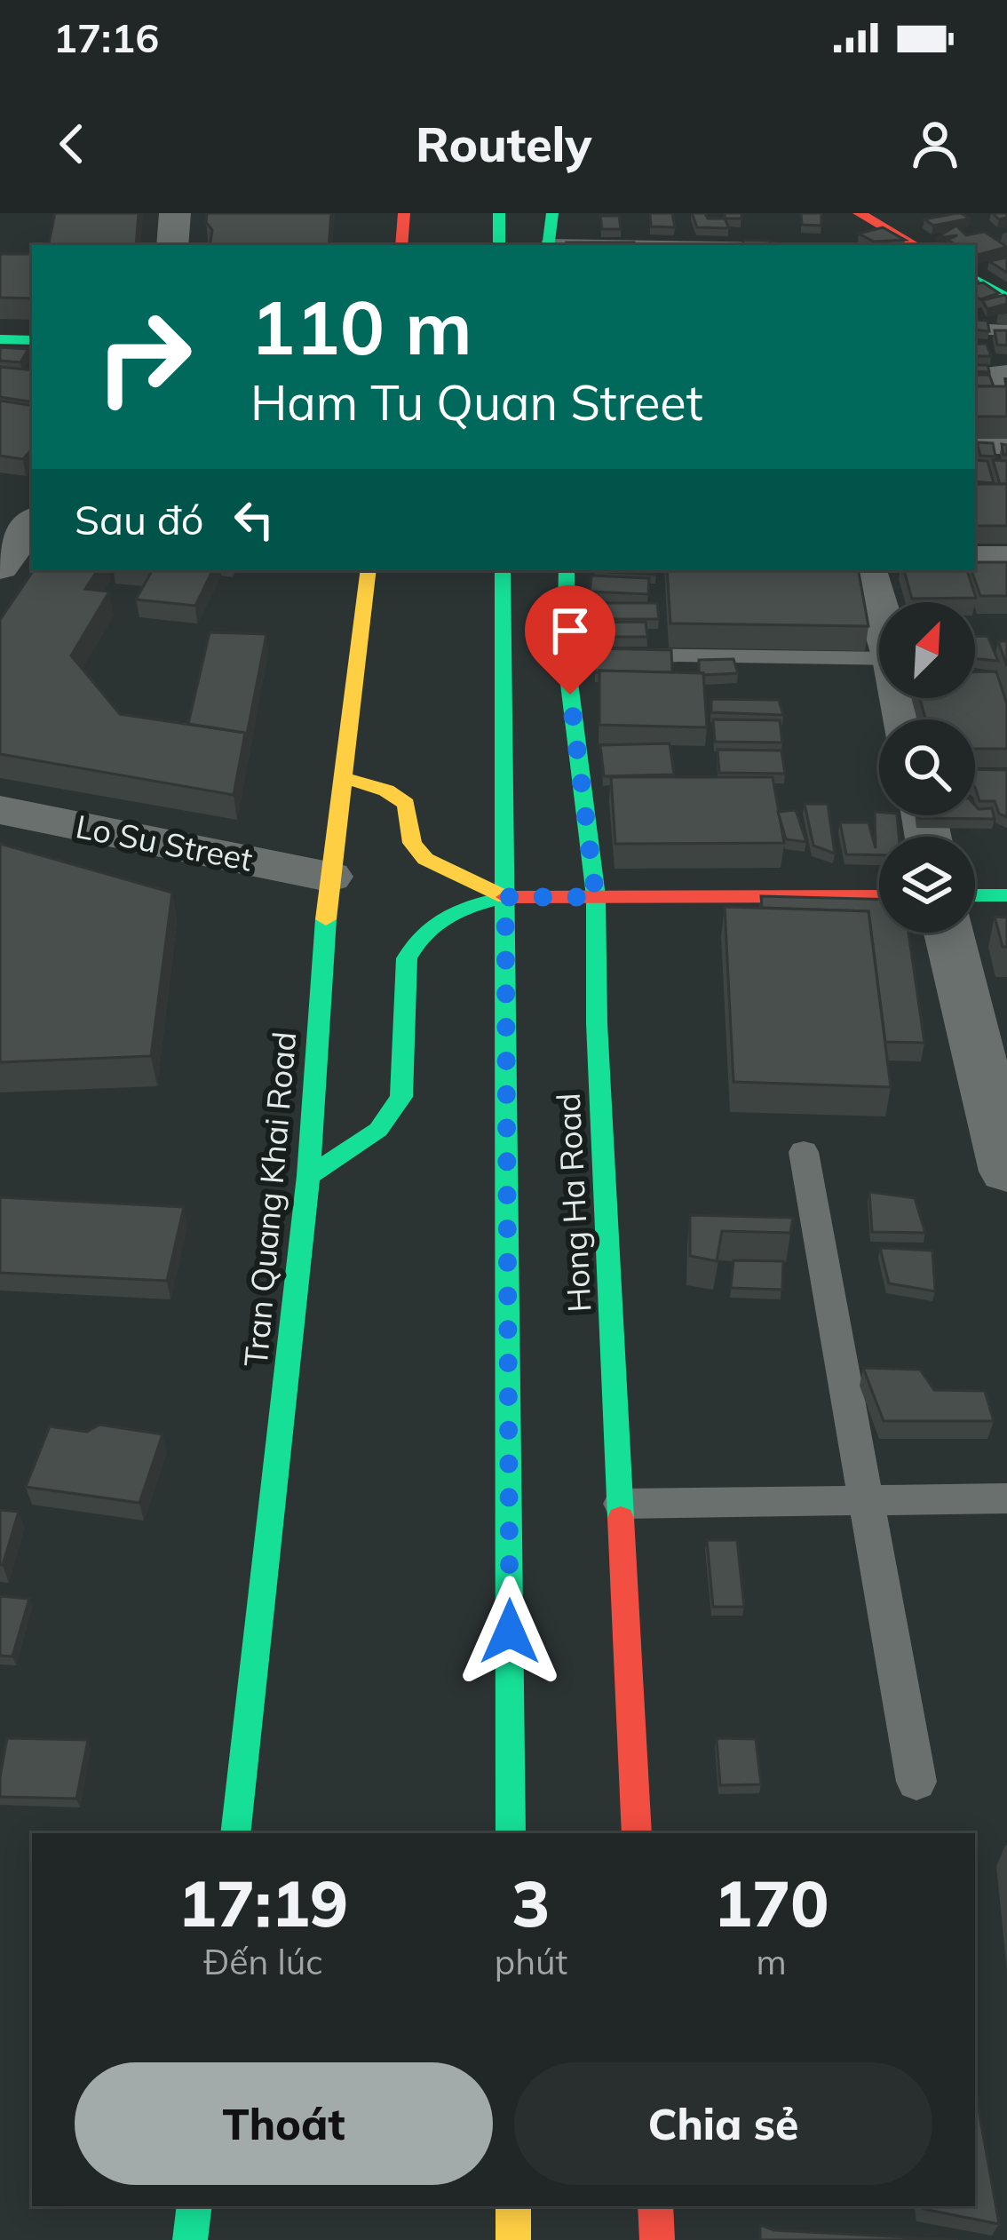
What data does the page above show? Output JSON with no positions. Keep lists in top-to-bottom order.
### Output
{
  "streets": {
    "main road": ["Tran Quang Khai Road", "Hong Ha Road"],
    "street": ["Lo Su Street"]
  },
  "crossings": [
    ["Lo Su Street", "Tran Quang Khai Road"]
  ],
  "north": "top right",
  "page": {
    "status": "17:16",
    "header": "Routely",
    "turn": ["110 m", "Ham Tu Quan Street"],
    "then": "Sau đó",
    "eta": [
      "17:19",
      "Đến lúc",
      "3",
      "phút",
      "170",
      "m"
    ],
    "buttons": ["Thoát", "Chia sẻ"]
  }
}
